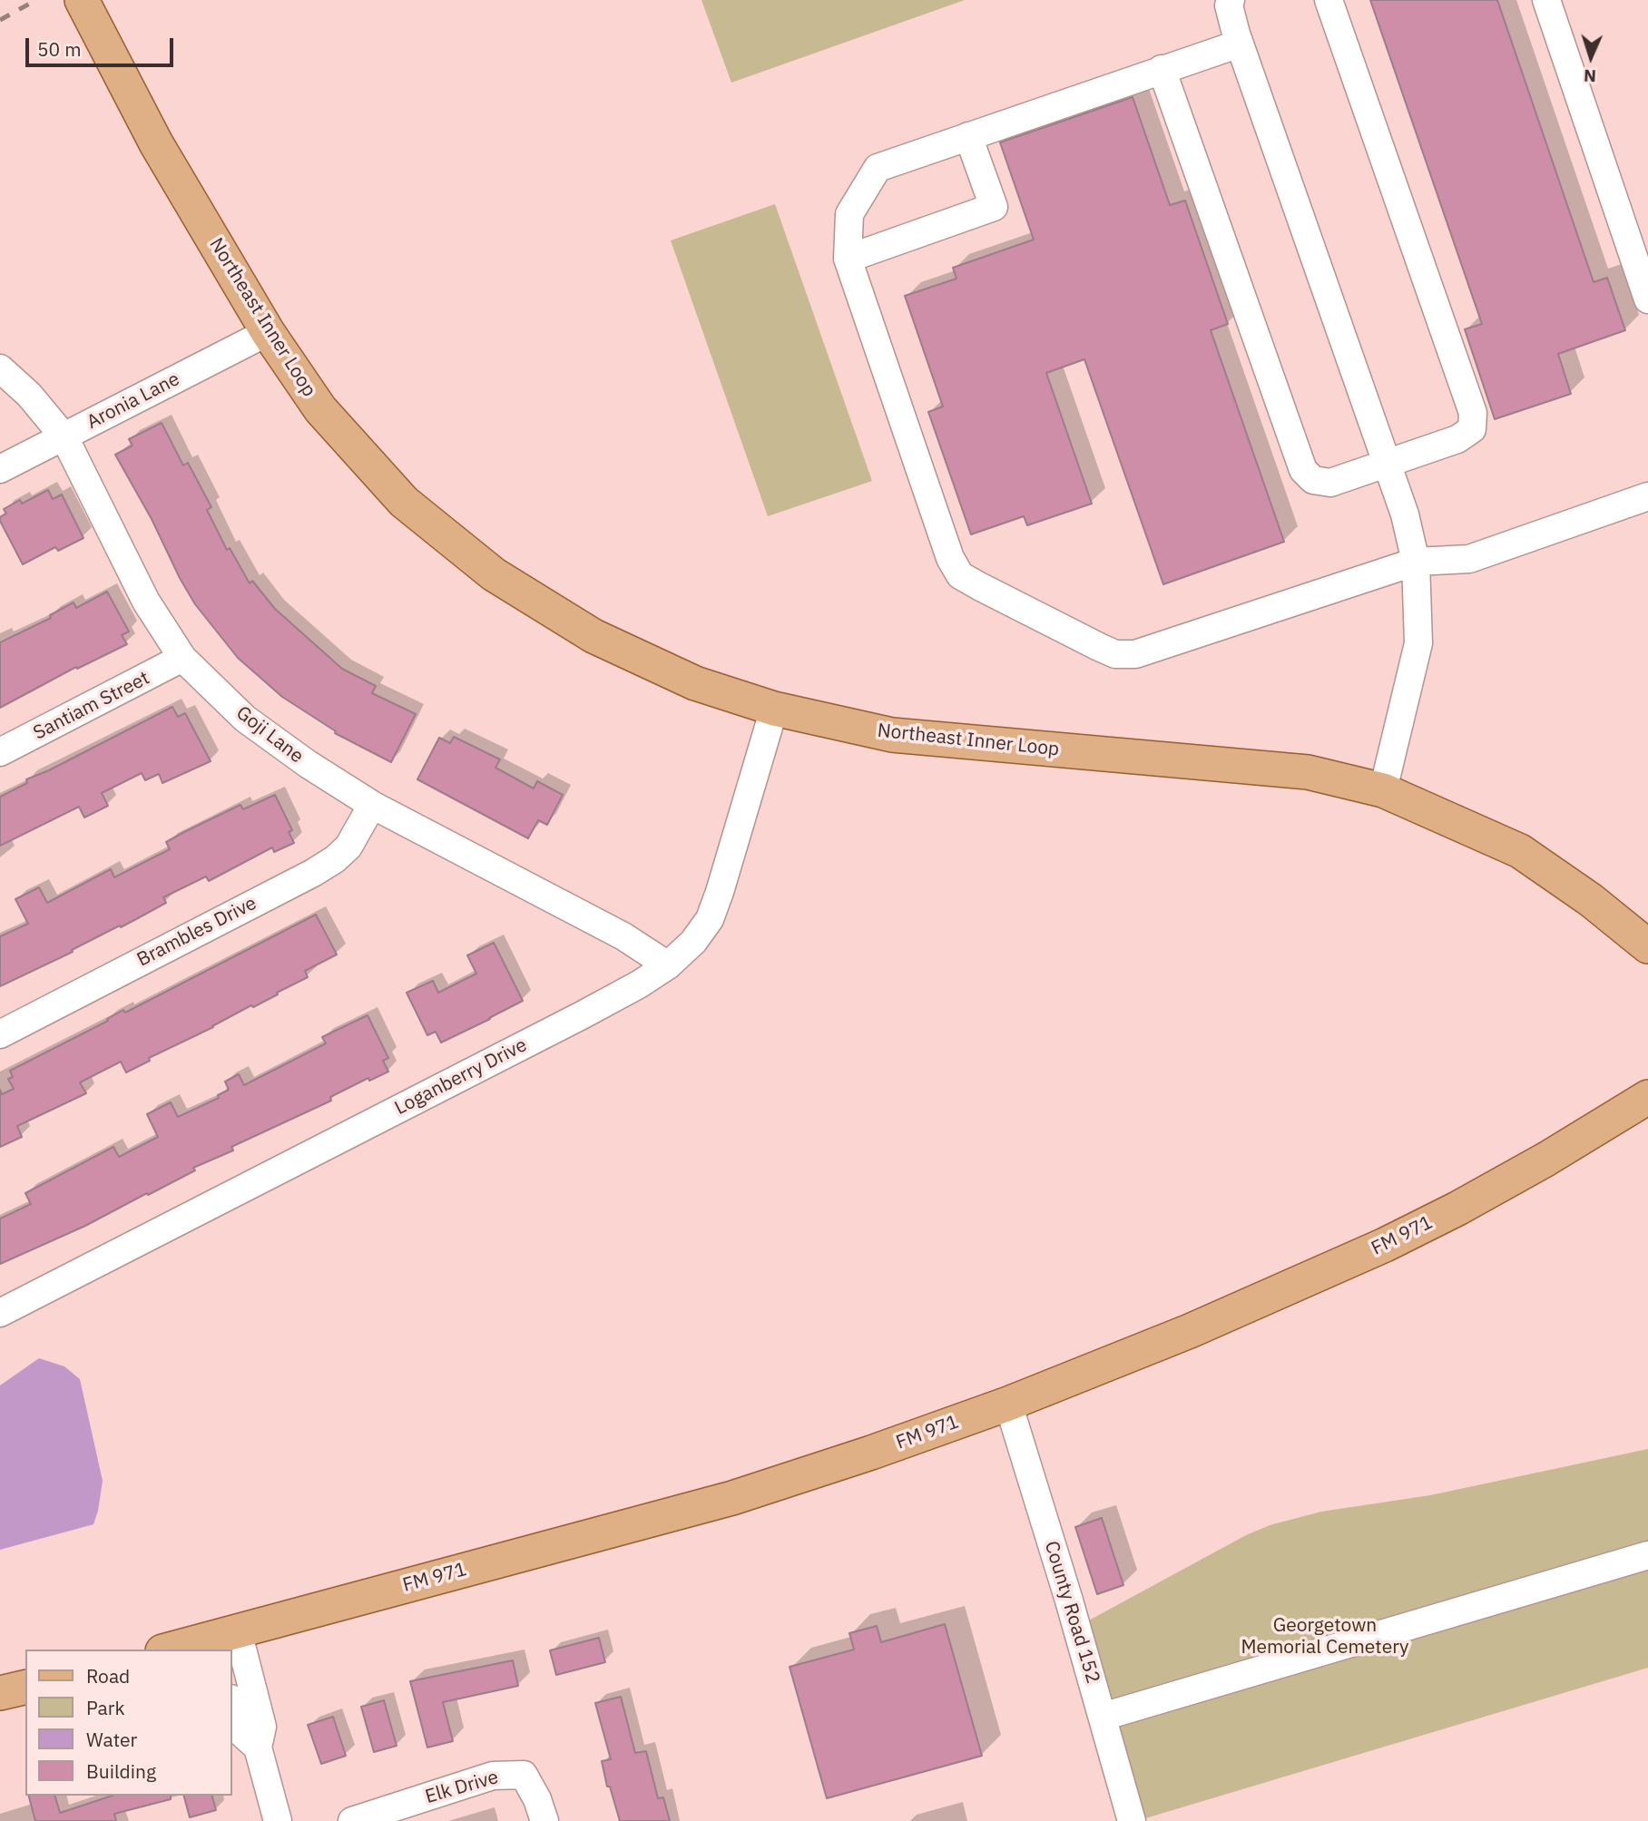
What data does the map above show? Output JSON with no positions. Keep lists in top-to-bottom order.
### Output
{
  "streets": {
    "main road": ["Northeast Inner Loop", "FM 971"],
    "street": [
      "Aronia Lane",
      "Santiam Street",
      "Goji Lane",
      "Brambles Drive",
      "Loganberry Drive",
      "County Road 152",
      "Elk Drive"
    ]
  },
  "crossings": [
    ["Northeast Inner Loop", "Aronia Lane"],
    ["Northeast Inner Loop", "Loganberry Drive"],
    ["Aronia Lane", "Goji Lane"],
    ["Santiam Street", "Goji Lane"],
    ["Goji Lane", "Brambles Drive"],
    ["Goji Lane", "Loganberry Drive"],
    ["FM 971", "County Road 152"]
  ],
  "parks": ["Georgetown Memorial Cemetery"],
  "legend": [
    "Road",
    "Park",
    "Water",
    "Building"
  ],
  "scale_bar": "50 m",
  "north": "bottom"
}
